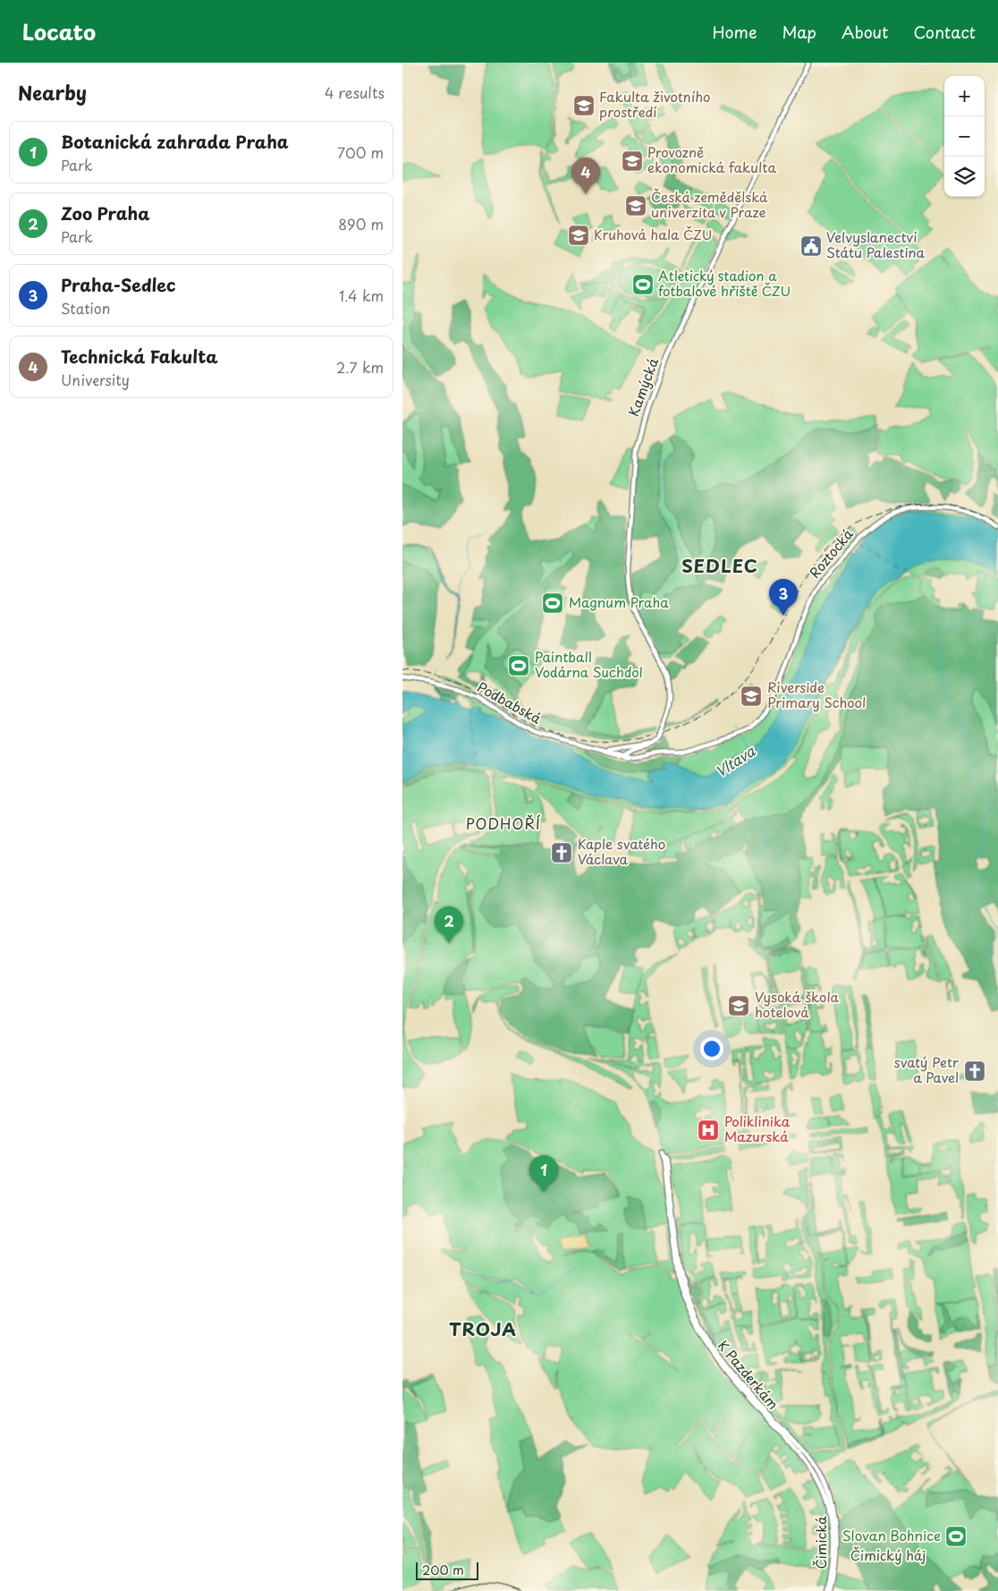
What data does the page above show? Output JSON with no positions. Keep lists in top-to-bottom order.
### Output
{
  "streets": {
    "main road": [
      "Kamýcká",
      "Roztocká",
      "Podbabská",
      "K Pazderkám",
      "Čimická"
    ]
  },
  "crossings": [
    ["Roztocká", "Podbabská"],
    ["K Pazderkám", "Čimická"]
  ],
  "districts": ["SEDLEC", "PODHOŘÍ", "TROJA"],
  "water": ["Vltava"],
  "parks": ["Čimický háj"],
  "places": {
    "school or university": [
      "Fakulta životního prostředí",
      "Provozně ekonomická fakulta",
      "Česká zemědělská univerzita v Praze",
      "Kruhová hala ČZU",
      "Riverside Primary School",
      "Vysoká škola hotelová"
    ],
    "public building": ["Velvyslanectví Státu Palestina"],
    "sports": [
      "Atletický stadion a fotbalové hřiště ČZU",
      "Magnum Praha",
      "Paintball Vodárna Suchdol",
      "Slovan Bohnice"
    ],
    "church": ["Kaple svatého Václava", "svatý Petr a Pavel"],
    "hospital": ["Poliklinika Mazurská"]
  },
  "scale_bar": "200 m",
  "page": {
    "header": "Locato",
    "nav": [
      "Home",
      "Map",
      "About",
      "Contact"
    ],
    "heading": ["Nearby", "4 results"],
    "map_buttons": ["+", "−"],
    "list": [
      {
        "mark": "1",
        "name": "Botanická zahrada Praha",
        "note": "Park",
        "value": "700 m"
      },
      {
        "mark": "2",
        "name": "Zoo Praha",
        "note": "Park",
        "value": "890 m"
      },
      {
        "mark": "3",
        "name": "Praha-Sedlec",
        "note": "Station",
        "value": "1.4 km"
      },
      {
        "mark": "4",
        "name": "Technická Fakulta",
        "note": "University",
        "value": "2.7 km"
      }
    ],
    "pins": [
      "4",
      "3",
      "2",
      "1"
    ],
    "scale": "200 m"
  }
}
